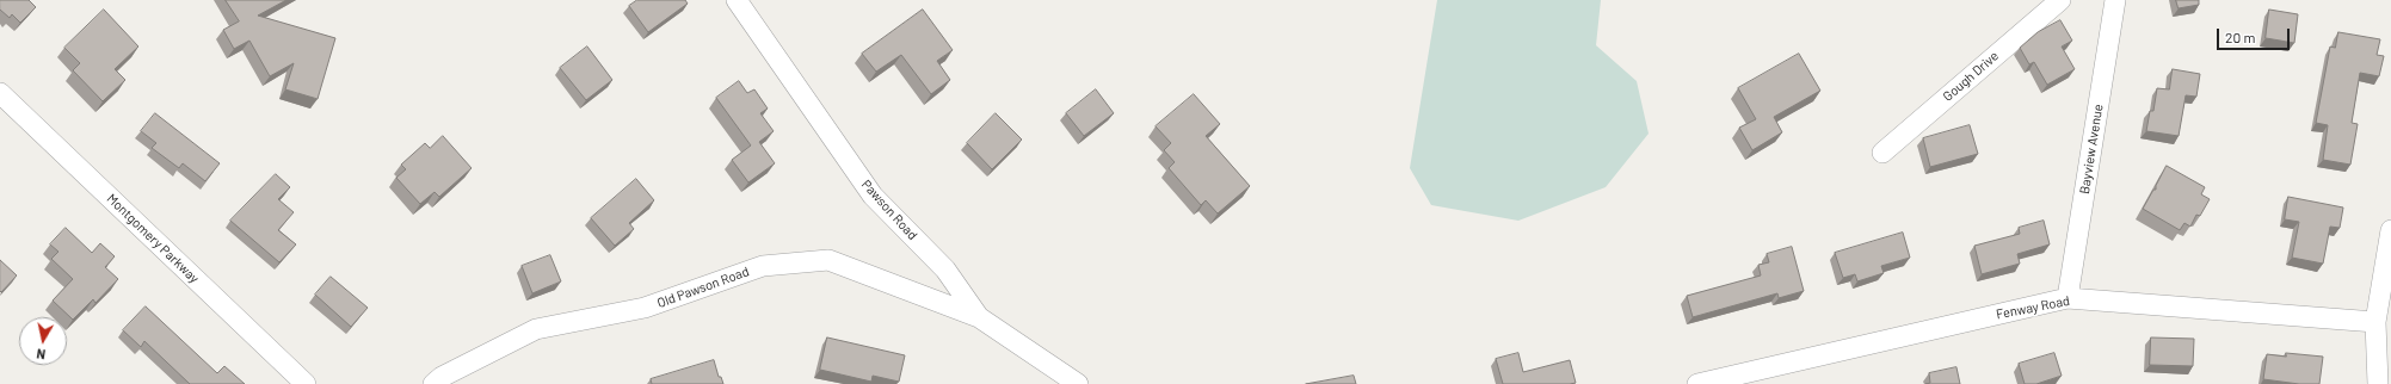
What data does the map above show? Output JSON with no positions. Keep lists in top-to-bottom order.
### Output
{
  "streets": {
    "street": [
      "Gough Drive",
      "Bayview Avenue",
      "Pawson Road",
      "Montgomery Parkway",
      "Old Pawson Road",
      "Fenway Road"
    ]
  },
  "crossings": [
    ["Bayview Avenue", "Fenway Road"],
    ["Pawson Road", "Old Pawson Road"]
  ],
  "scale_bar": "20 m",
  "north": "bottom"
}
